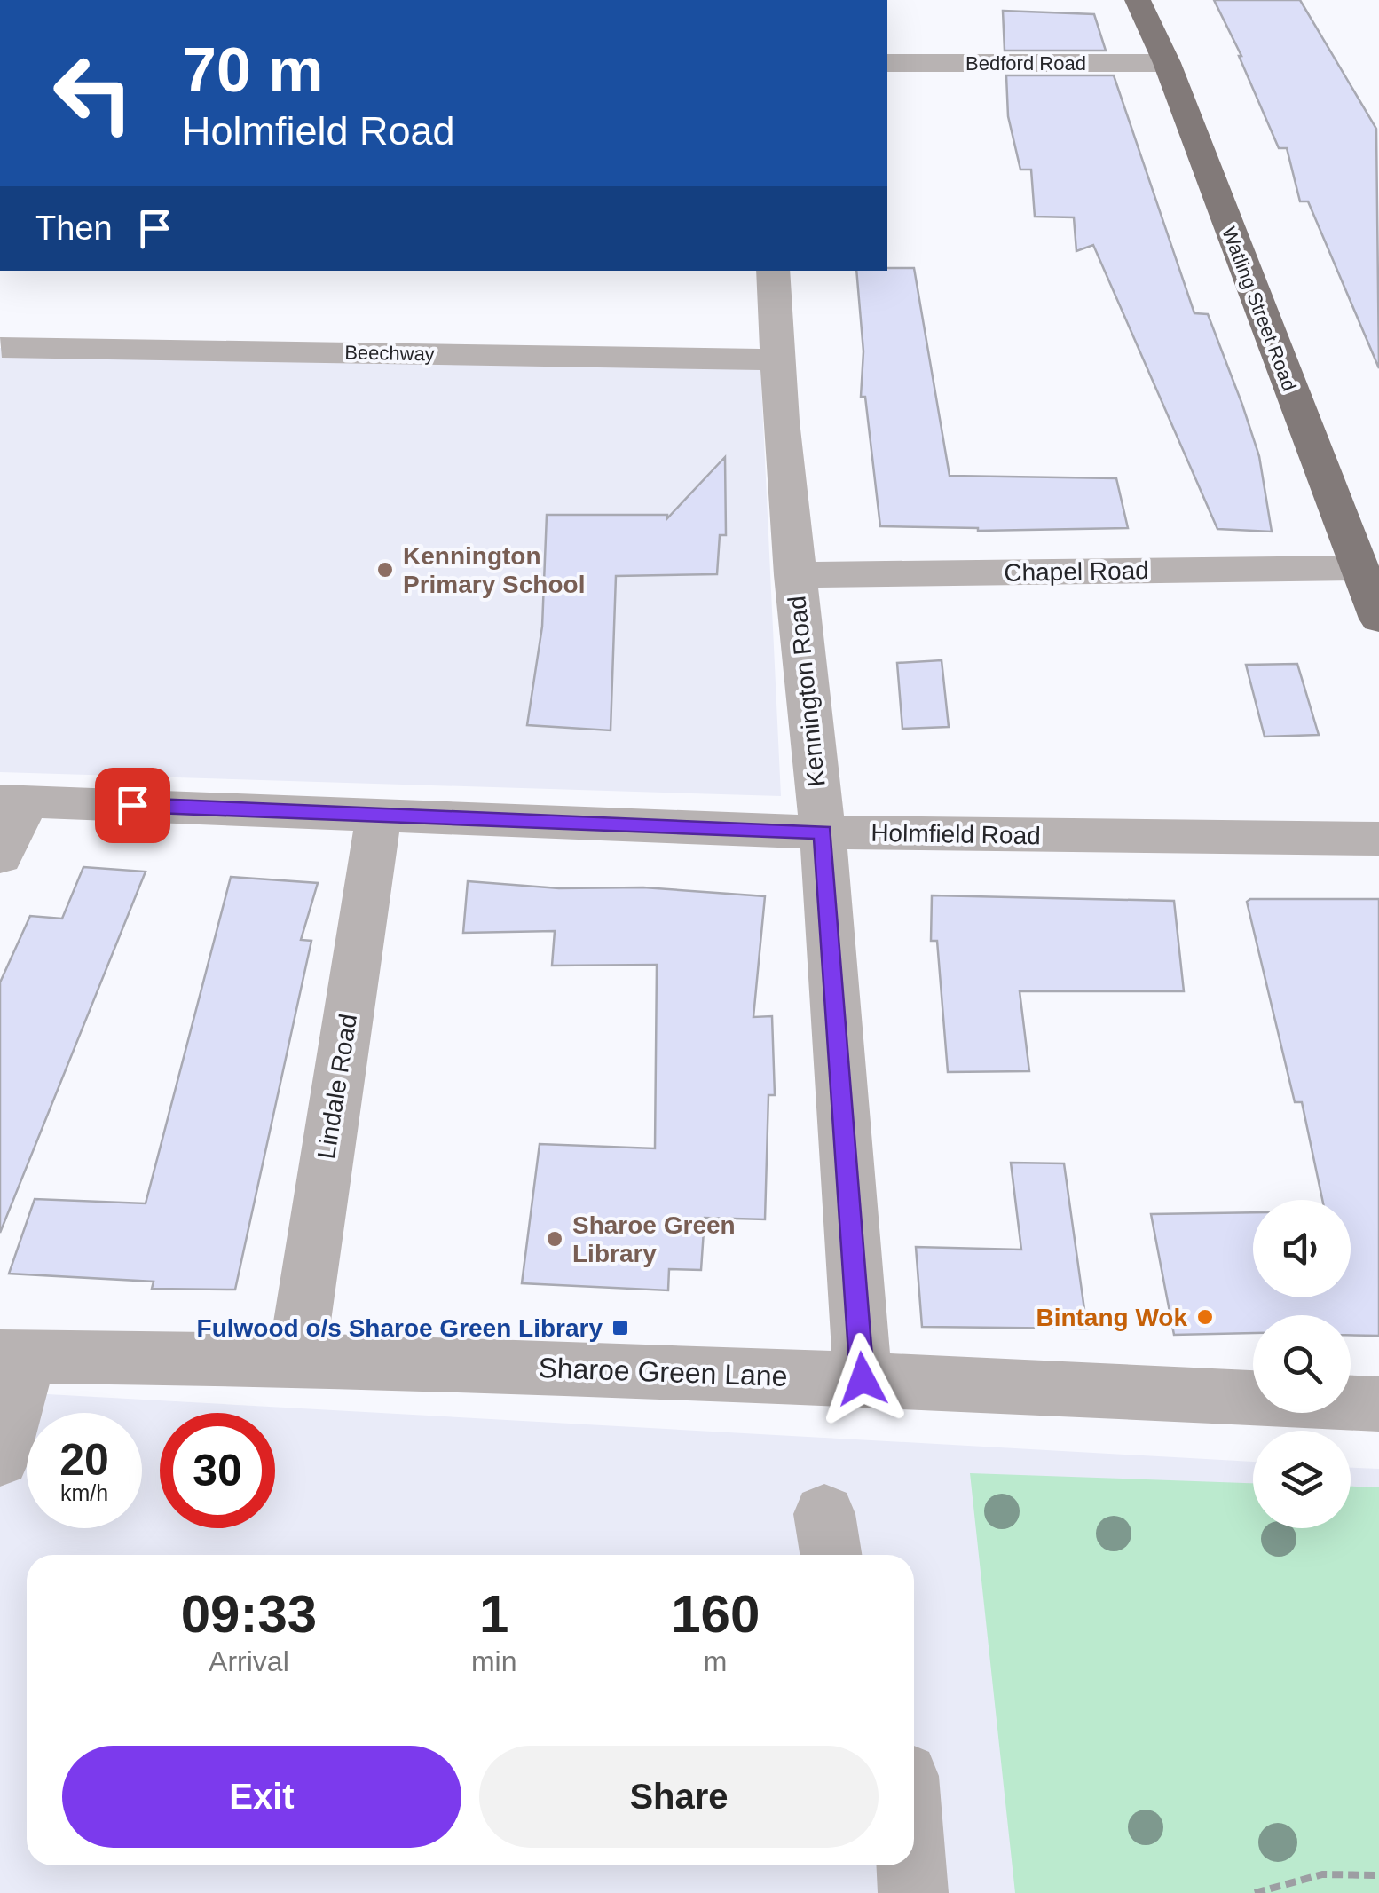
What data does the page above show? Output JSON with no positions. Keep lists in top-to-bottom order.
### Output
{
  "streets": {
    "main road": ["Watling Street Road"],
    "street": [
      "Bedford Road",
      "Beechway",
      "Chapel Road",
      "Kennington Road",
      "Holmfield Road",
      "Lindale Road",
      "Sharoe Green Lane"
    ]
  },
  "crossings": [
    ["Bedford Road", "Watling Street Road"],
    ["Watling Street Road", "Chapel Road"],
    ["Beechway", "Kennington Road"],
    ["Chapel Road", "Kennington Road"],
    ["Kennington Road", "Holmfield Road"],
    ["Kennington Road", "Sharoe Green Lane"],
    ["Holmfield Road", "Lindale Road"],
    ["Lindale Road", "Sharoe Green Lane"]
  ],
  "places": {
    "other": ["Kennington Primary School", "Sharoe Green Library", "Bintang Wok"],
    "transit": ["Fulwood o/s Sharoe Green Library"]
  },
  "page": {
    "turn": ["70 m", "Holmfield Road"],
    "then": "Then",
    "speed": "20 km/h",
    "limit": "30",
    "eta": [
      "09:33",
      "Arrival",
      "1",
      "min",
      "160",
      "m"
    ],
    "buttons": ["Exit", "Share"]
  }
}
